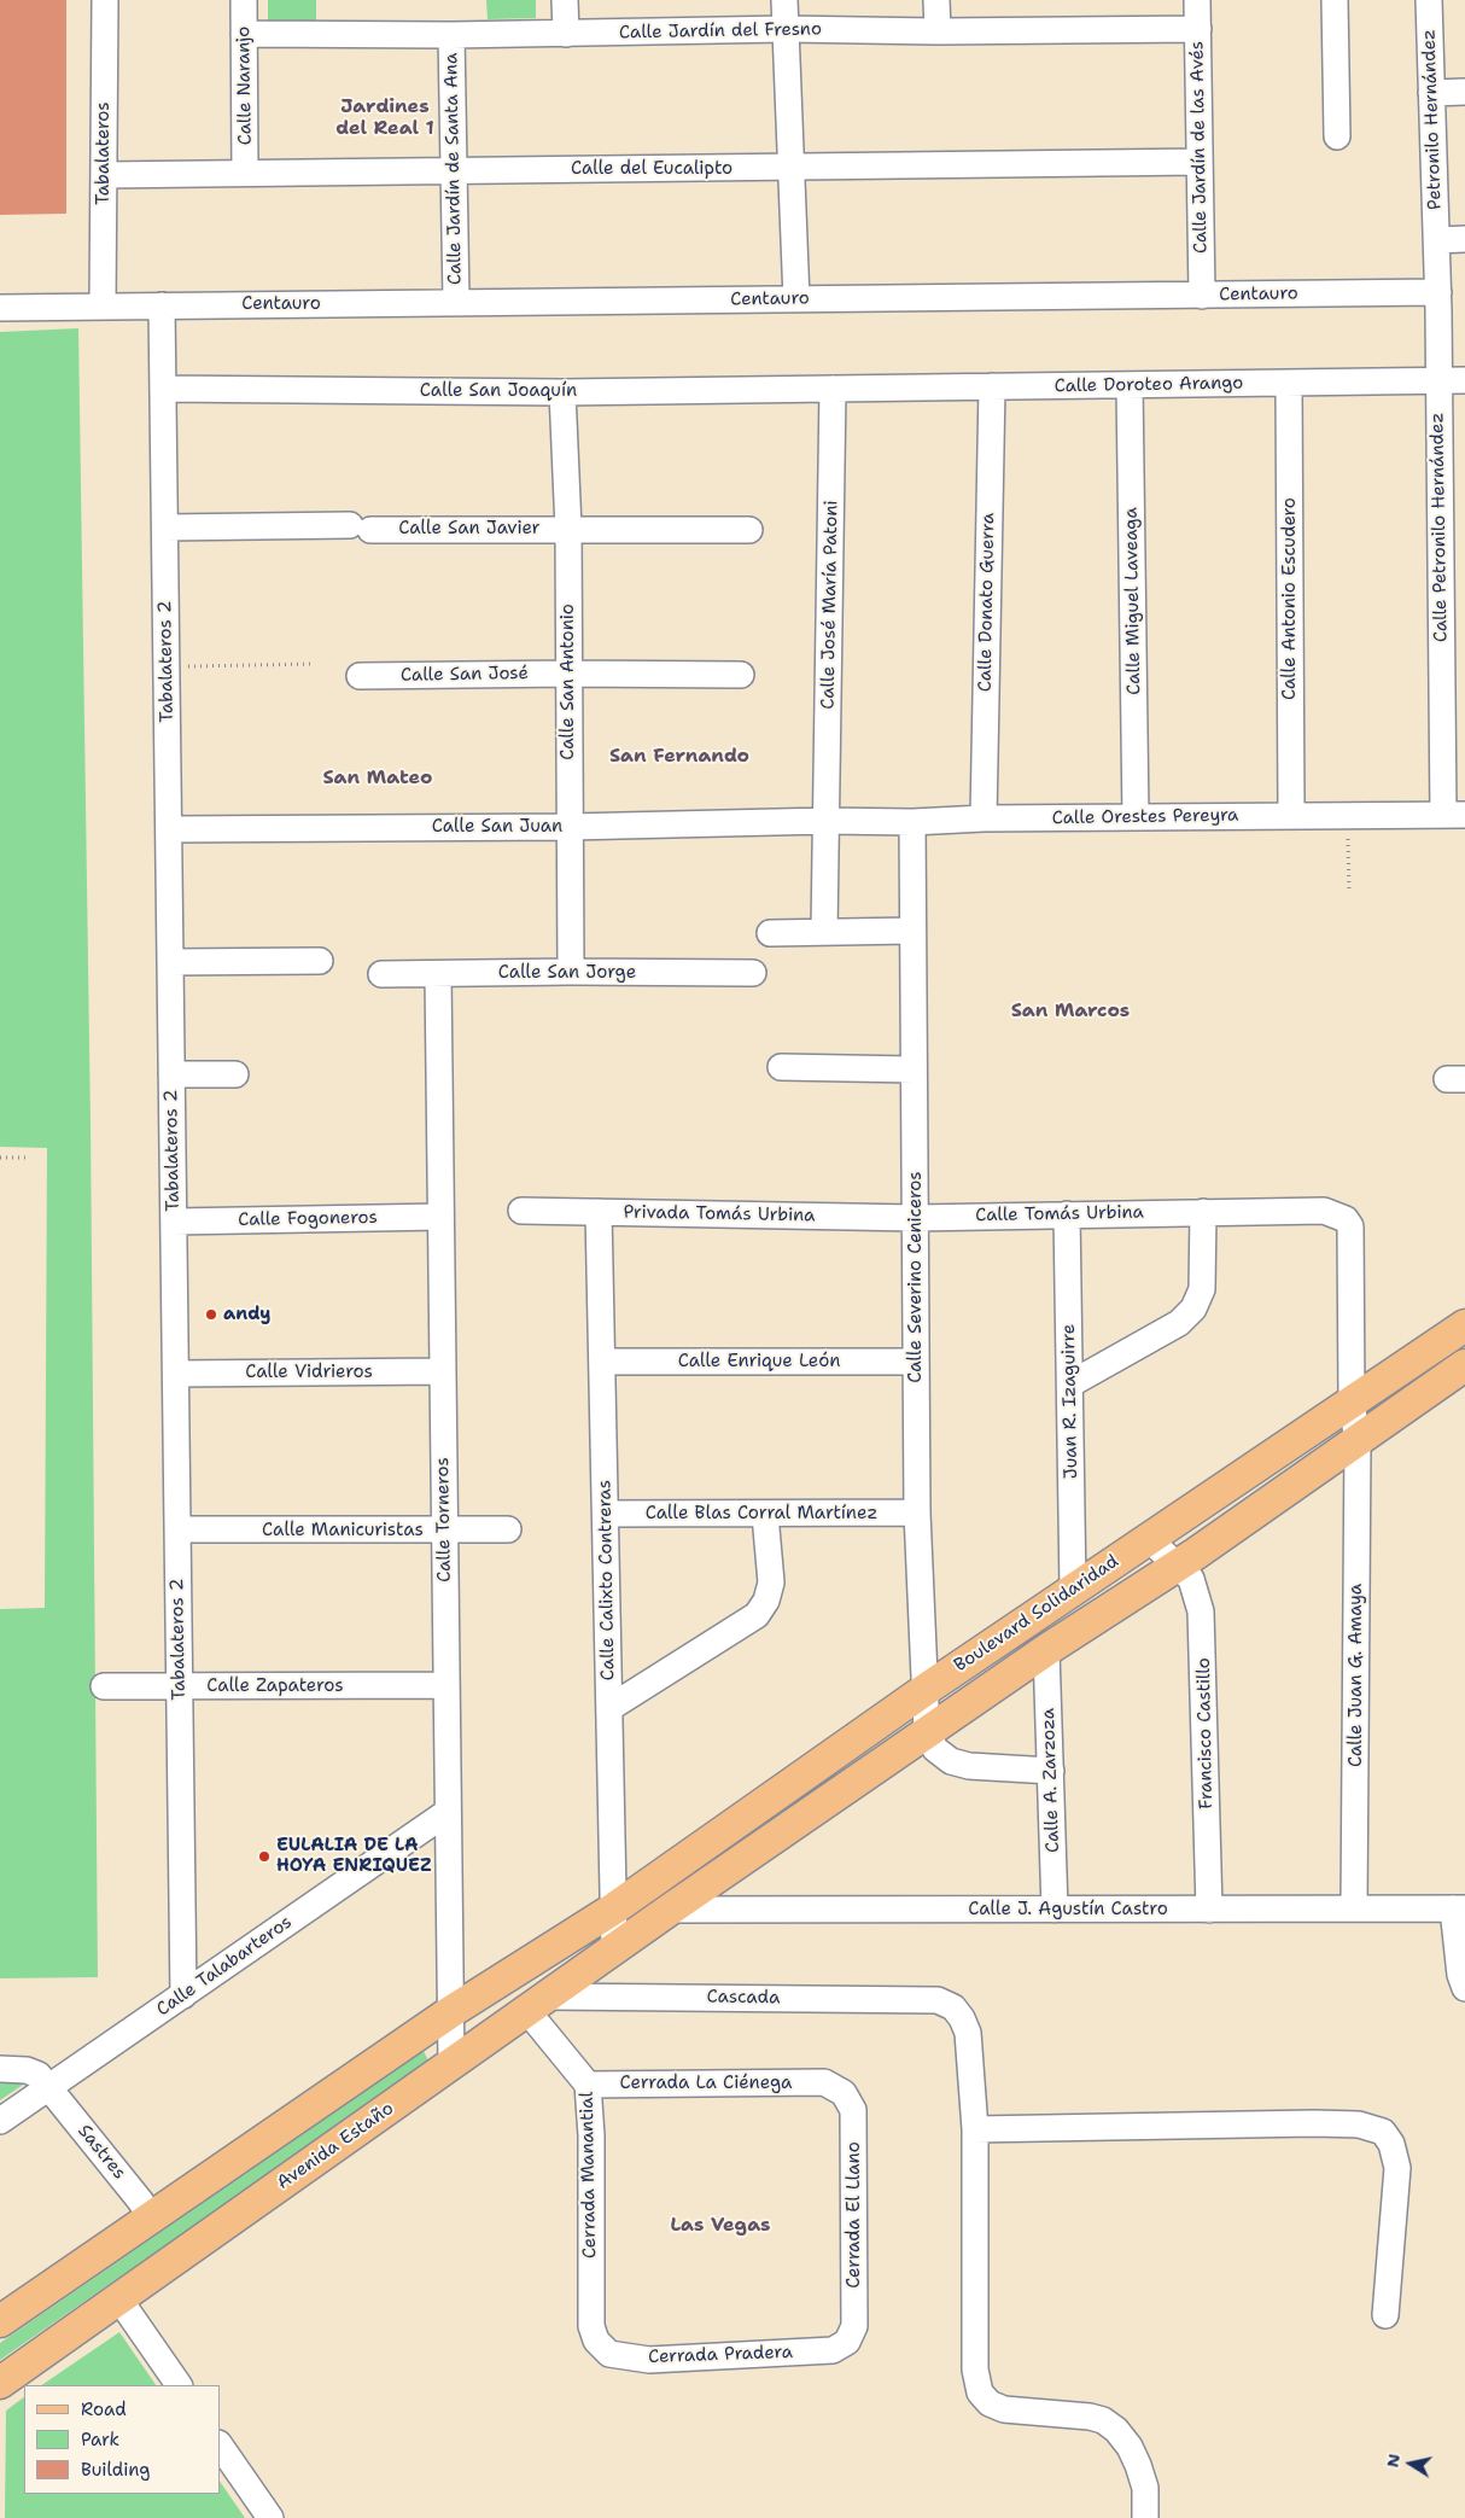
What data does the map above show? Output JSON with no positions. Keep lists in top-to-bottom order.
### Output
{
  "streets": {
    "main road": ["Boulevard Solidaridad", "Avenida Estaño"],
    "street": [
      "Calle Jardín del Fresno",
      "Calle Naranjo",
      "Petronilo Hernández",
      "Calle Jardín de las Avés",
      "Tabalateros",
      "Calle Jardín de Santa Ana",
      "Calle del Eucalipto",
      "Centauro",
      "Calle Doroteo Arango",
      "Calle San Joaquín",
      "Calle Petronilo Hernández",
      "Calle San Javier",
      "Calle Antonio Escudero",
      "Calle Miguel Laveaga",
      "Calle Donato Guerra",
      "Calle José María Patoni",
      "Tabalateros 2",
      "Calle San José",
      "Calle San Antonio",
      "Calle Orestes Pereyra",
      "Calle San Juan",
      "Calle San Jorge",
      "Privada Tomás Urbina",
      "Calle Tomás Urbina",
      "Calle Fogoneros",
      "Calle Severino Ceniceros",
      "Calle Enrique León",
      "Calle Vidrieros",
      "Juan R. Izaguirre",
      "Calle Blas Corral Martínez",
      "Calle Torneros",
      "Calle Manicuristas",
      "Calle Calixto Contreras",
      "Calle Juan G. Amaya",
      "Calle Zapateros",
      "Francisco Castillo",
      "Calle A. Zarzoza",
      "Calle J. Agustín Castro",
      "Calle Talabarteros",
      "Cascada",
      "Cerrada La Ciénega",
      "Sastres",
      "Cerrada Manantial",
      "Cerrada El Llano",
      "Cerrada Pradera"
    ]
  },
  "crossings": [
    ["Calle Jardín del Fresno", "Calle Naranjo"],
    ["Calle Jardín del Fresno", "Calle Jardín de las Avés"],
    ["Calle Jardín del Fresno", "Calle Jardín de Santa Ana"],
    ["Calle Naranjo", "Calle del Eucalipto"],
    ["Petronilo Hernández", "Calle Petronilo Hernández"],
    ["Calle Jardín de las Avés", "Calle del Eucalipto"],
    ["Calle Jardín de las Avés", "Centauro"],
    ["Tabalateros", "Calle del Eucalipto"],
    ["Tabalateros", "Centauro"],
    ["Calle Jardín de Santa Ana", "Calle del Eucalipto"],
    ["Calle Jardín de Santa Ana", "Centauro"],
    ["Centauro", "Calle Petronilo Hernández"],
    ["Centauro", "Tabalateros 2"],
    ["Calle Doroteo Arango", "Calle San Joaquín"],
    ["Calle Doroteo Arango", "Calle Petronilo Hernández"],
    ["Calle Doroteo Arango", "Calle Antonio Escudero"],
    ["Calle Doroteo Arango", "Calle Miguel Laveaga"],
    ["Calle Doroteo Arango", "Calle Donato Guerra"],
    ["Calle Doroteo Arango", "Calle José María Patoni"],
    ["Calle San Joaquín", "Calle José María Patoni"],
    ["Calle San Joaquín", "Tabalateros 2"],
    ["Calle San Joaquín", "Calle San Antonio"],
    ["Calle Petronilo Hernández", "Calle Orestes Pereyra"],
    ["Calle San Javier", "Tabalateros 2"],
    ["Calle San Javier", "Calle San Antonio"],
    ["Calle Antonio Escudero", "Calle Orestes Pereyra"],
    ["Calle Miguel Laveaga", "Calle Orestes Pereyra"],
    ["Calle Donato Guerra", "Calle Orestes Pereyra"],
    ["Calle José María Patoni", "Calle Orestes Pereyra"],
    ["Calle José María Patoni", "Calle San Juan"],
    ["Tabalateros 2", "Calle San Juan"],
    ["Tabalateros 2", "Calle Fogoneros"],
    ["Tabalateros 2", "Calle Vidrieros"],
    ["Tabalateros 2", "Calle Manicuristas"],
    ["Tabalateros 2", "Calle Zapateros"],
    ["Tabalateros 2", "Calle Talabarteros"],
    ["Calle San José", "Calle San Antonio"],
    ["Calle San Antonio", "Calle San Juan"],
    ["Calle San Antonio", "Calle San Jorge"],
    ["Calle Orestes Pereyra", "Calle San Juan"],
    ["Calle Orestes Pereyra", "Calle Severino Ceniceros"],
    ["Calle San Jorge", "Calle Torneros"],
    ["Privada Tomás Urbina", "Calle Tomás Urbina"],
    ["Privada Tomás Urbina", "Calle Severino Ceniceros"],
    ["Privada Tomás Urbina", "Calle Calixto Contreras"],
    ["Calle Tomás Urbina", "Calle Severino Ceniceros"],
    ["Calle Tomás Urbina", "Juan R. Izaguirre"],
    ["Calle Tomás Urbina", "Calle Juan G. Amaya"],
    ["Calle Fogoneros", "Calle Torneros"],
    ["Calle Severino Ceniceros", "Calle Enrique León"],
    ["Calle Severino Ceniceros", "Calle Blas Corral Martínez"],
    ["Calle Severino Ceniceros", "Boulevard Solidaridad"],
    ["Calle Enrique León", "Calle Calixto Contreras"],
    ["Calle Vidrieros", "Calle Torneros"],
    ["Juan R. Izaguirre", "Boulevard Solidaridad"],
    ["Calle Blas Corral Martínez", "Calle Calixto Contreras"],
    ["Calle Torneros", "Calle Manicuristas"],
    ["Calle Torneros", "Calle Zapateros"],
    ["Calle Torneros", "Calle Talabarteros"],
    ["Calle Torneros", "Avenida Estaño"],
    ["Calle Calixto Contreras", "Boulevard Solidaridad"],
    ["Calle Calixto Contreras", "Avenida Estaño"],
    ["Boulevard Solidaridad", "Calle Juan G. Amaya"],
    ["Boulevard Solidaridad", "Francisco Castillo"],
    ["Boulevard Solidaridad", "Calle A. Zarzoza"],
    ["Boulevard Solidaridad", "Calle J. Agustín Castro"],
    ["Boulevard Solidaridad", "Avenida Estaño"],
    ["Calle Juan G. Amaya", "Calle J. Agustín Castro"],
    ["Francisco Castillo", "Calle J. Agustín Castro"],
    ["Calle A. Zarzoza", "Calle J. Agustín Castro"],
    ["Calle J. Agustín Castro", "Avenida Estaño"],
    ["Calle Talabarteros", "Sastres"],
    ["Cascada", "Avenida Estaño"],
    ["Cascada", "Cerrada Manantial"],
    ["Cerrada La Ciénega", "Cerrada Manantial"],
    ["Cerrada La Ciénega", "Cerrada El Llano"],
    ["Avenida Estaño", "Cerrada Manantial"],
    ["Cerrada Manantial", "Cerrada Pradera"],
    ["Cerrada El Llano", "Cerrada Pradera"]
  ],
  "districts": [
    "Jardines del Real 1",
    "San Fernando",
    "San Mateo",
    "San Marcos",
    "Las Vegas"
  ],
  "places": ["andy", "EULALIA DE LA HOYA ENRIQUEZ"],
  "legend": ["Road", "Park", "Building"],
  "north": "left"
}
